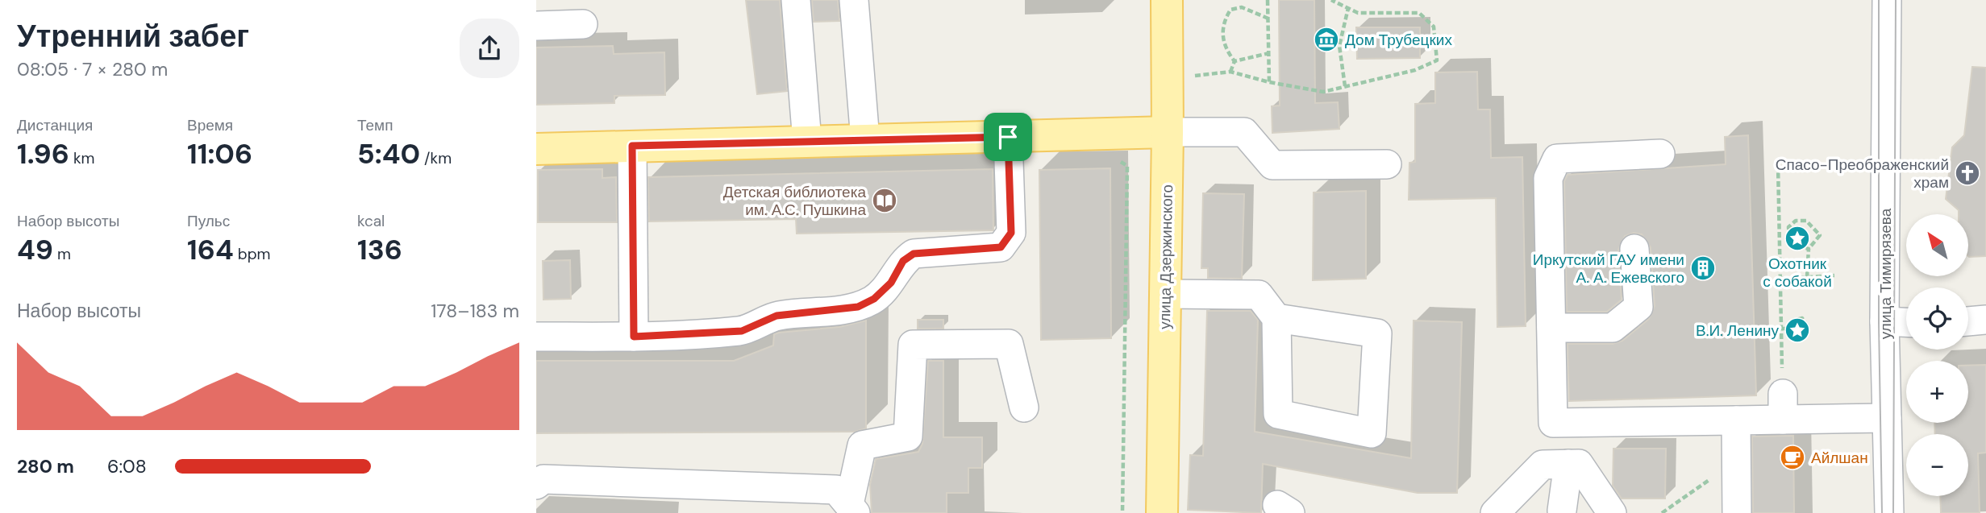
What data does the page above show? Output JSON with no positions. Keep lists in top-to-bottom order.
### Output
{
  "streets": {
    "main road": ["улица Дзержинского"],
    "street": ["улица Тимирязева"]
  },
  "places": {
    "museum": ["Дом Трубецких"],
    "church": ["Спасо-Преображенский храм"],
    "library": ["Детская библиотека им. А.С. Пушкина"],
    "place": ["Охотник с собакой", "В.И. Ленину"],
    "building": ["Иркутский ГАУ имени А. А. Ежевского"],
    "cafe": ["Айлшан"]
  },
  "north": "top left",
  "page": {
    "heading": ["Утренний забег", "08:05 · 7 × 280 m"],
    "stats": [
      ["Дистанция", "1.96 km"],
      ["Время", "11:06"],
      ["Темп", "5:40 /km"],
      ["Набор высоты", "49 m"],
      ["Пульс", "164 bpm"],
      ["kcal", "136"]
    ],
    "map_buttons": ["+", "−"],
    "chart": ["Набор высоты", "178–183 m"],
    "list": [
      {
        "name": "280 m",
        "note": "6:08"
      }
    ]
  }
}
